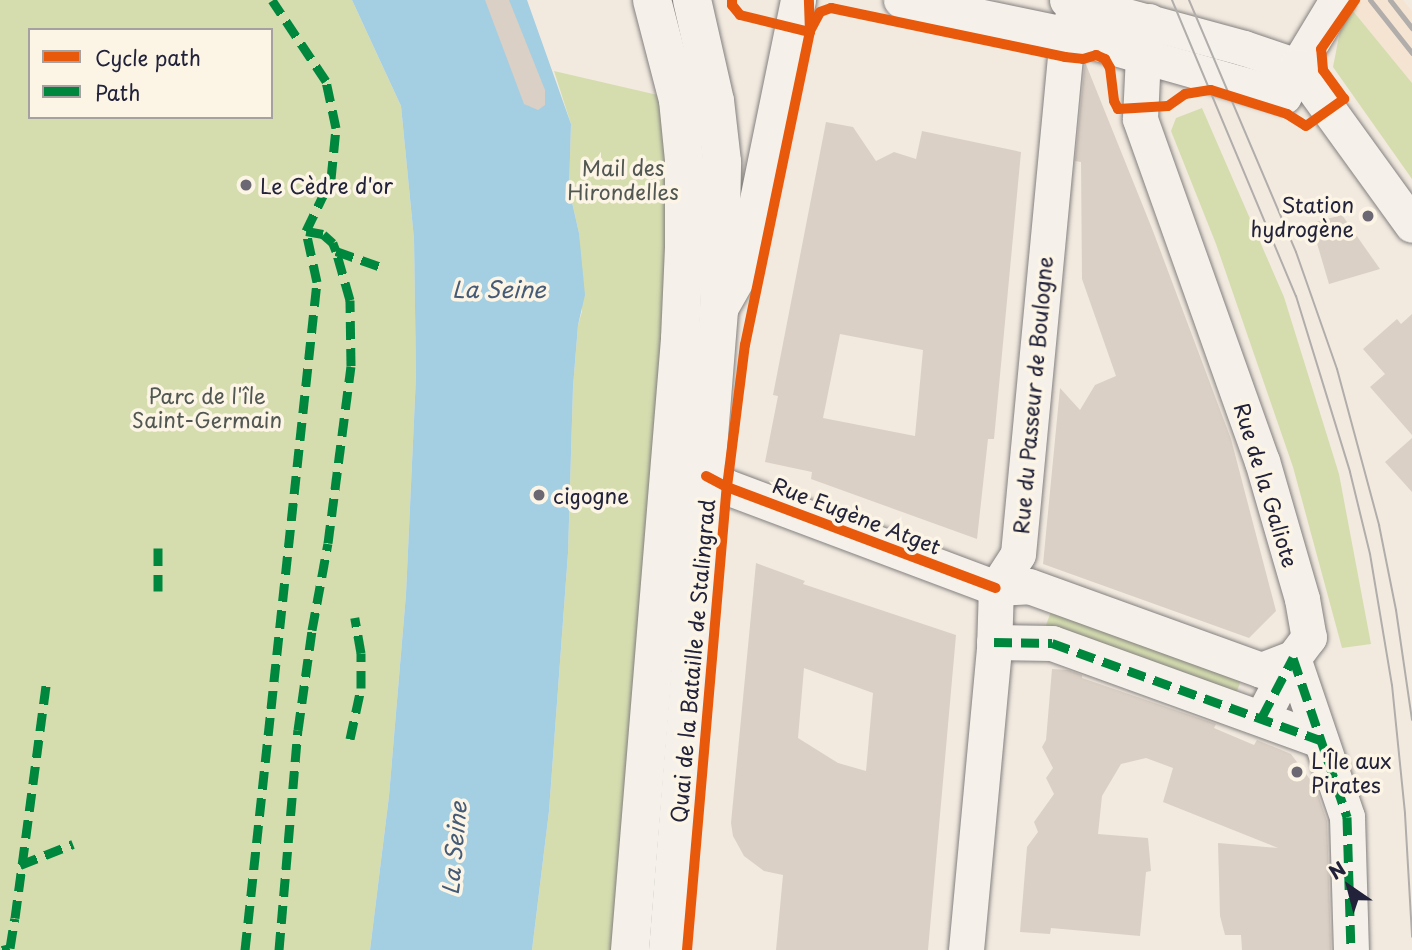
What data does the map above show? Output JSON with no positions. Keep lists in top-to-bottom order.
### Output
{
  "streets": {
    "main road": ["Quai de la Bataille de Stalingrad"],
    "street": ["Rue du Passeur de Boulogne", "Rue de la Galiote", "Rue Eugène Atget"]
  },
  "crossings": [
    ["Rue du Passeur de Boulogne", "Rue Eugène Atget"],
    ["Rue de la Galiote", "Rue Eugène Atget"],
    ["Rue Eugène Atget", "Quai de la Bataille de Stalingrad"]
  ],
  "water": ["La Seine"],
  "parks": ["Mail des Hirondelles", "Parc de l'île Saint-Germain"],
  "places": [
    "Le Cèdre d'or",
    "Station hydrogène",
    "cigogne",
    "L'Île aux Pirates"
  ],
  "legend": ["Cycle path", "Path"],
  "north": "top left"
}
